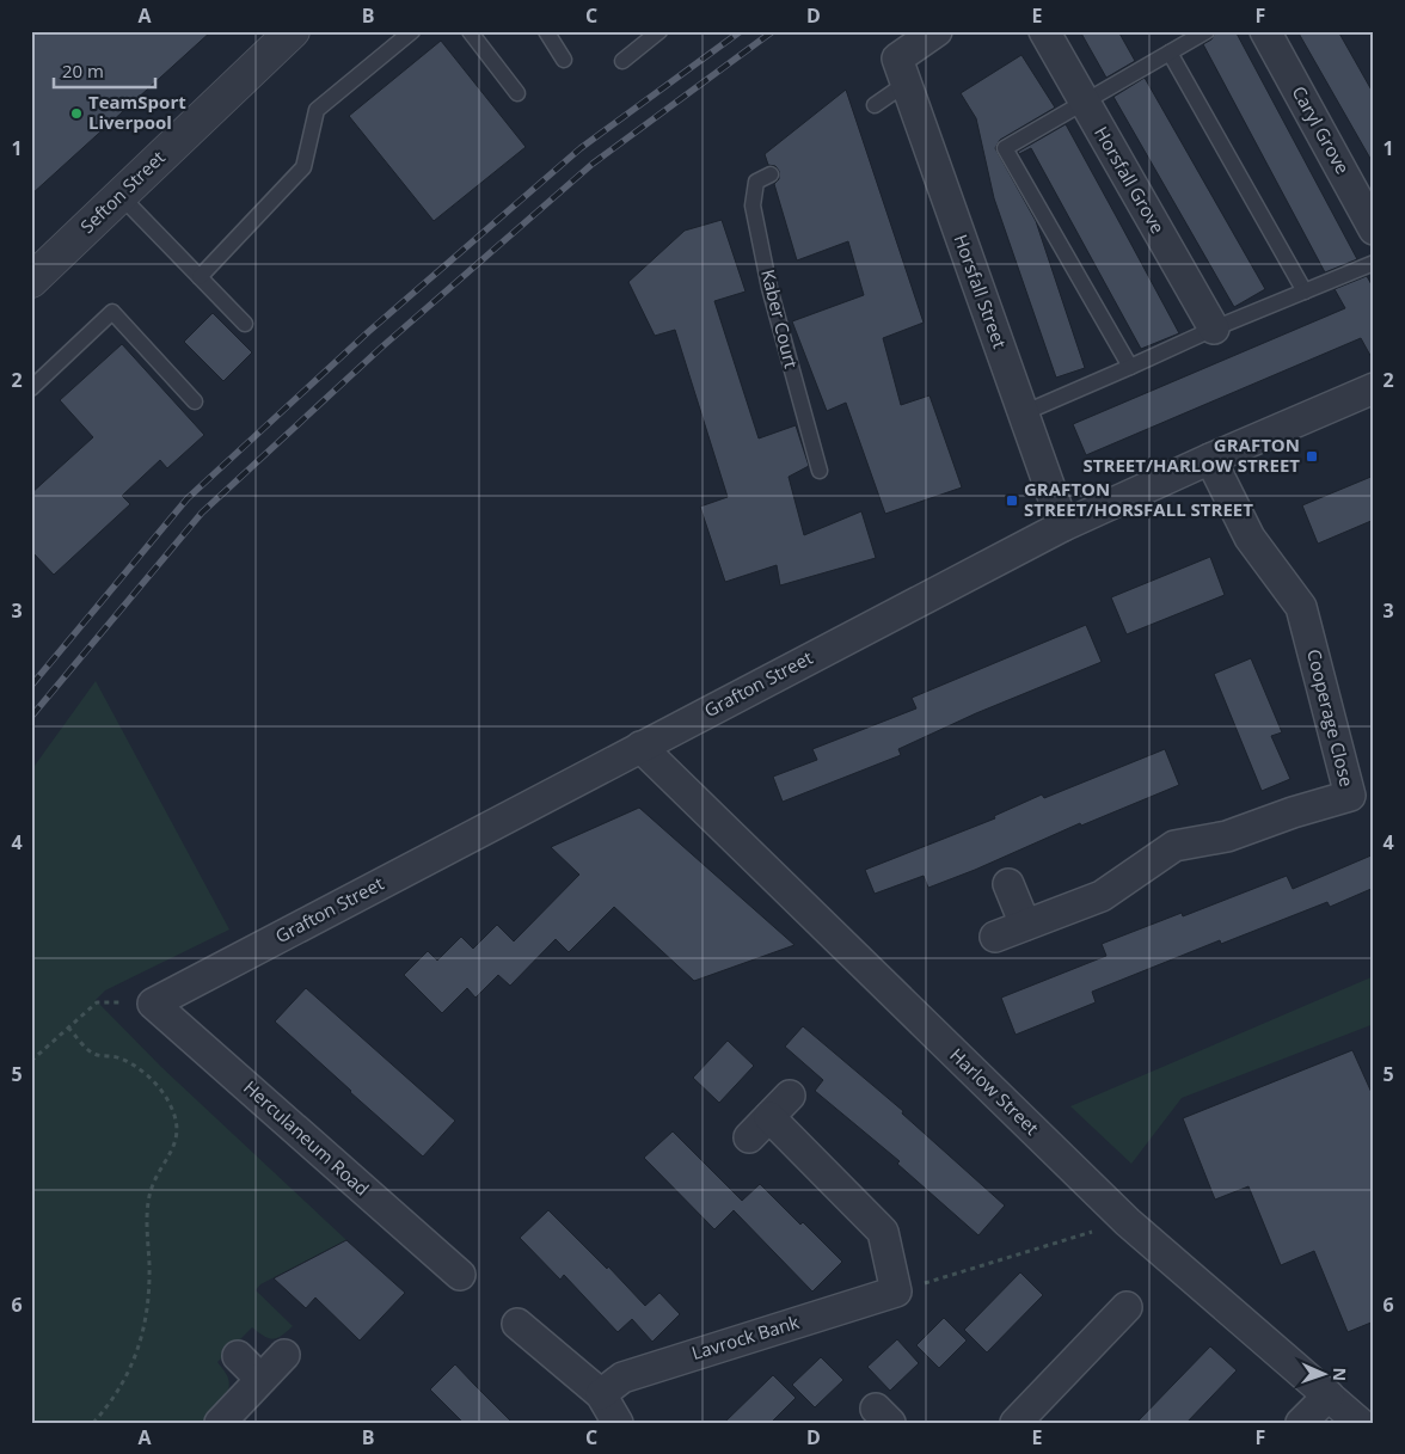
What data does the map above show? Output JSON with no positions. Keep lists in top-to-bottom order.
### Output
{
  "streets": {
    "street": [
      "Caryl Grove",
      "Horsfall Grove",
      "Sefton Street",
      "Horsfall Street",
      "Grafton Street",
      "Cooperage Close",
      "Harlow Street",
      "Herculaneum Road",
      "Lavrock Bank"
    ],
    "lane": ["Kaber Court"]
  },
  "crossings": [
    ["Horsfall Street", "Grafton Street"],
    ["Grafton Street", "Cooperage Close"],
    ["Grafton Street", "Harlow Street"],
    ["Grafton Street", "Herculaneum Road"]
  ],
  "places": {
    "other": ["TeamSport Liverpool"],
    "transit": ["GRAFTON STREET/HARLOW STREET", "GRAFTON STREET/HORSFALL STREET"]
  },
  "scale_bar": "20 m",
  "north": "right",
  "grid": {
    "columns": [
      "A",
      "B",
      "C",
      "D",
      "E",
      "F"
    ],
    "rows": [
      "1",
      "2",
      "3",
      "4",
      "5",
      "6"
    ]
  }
}
